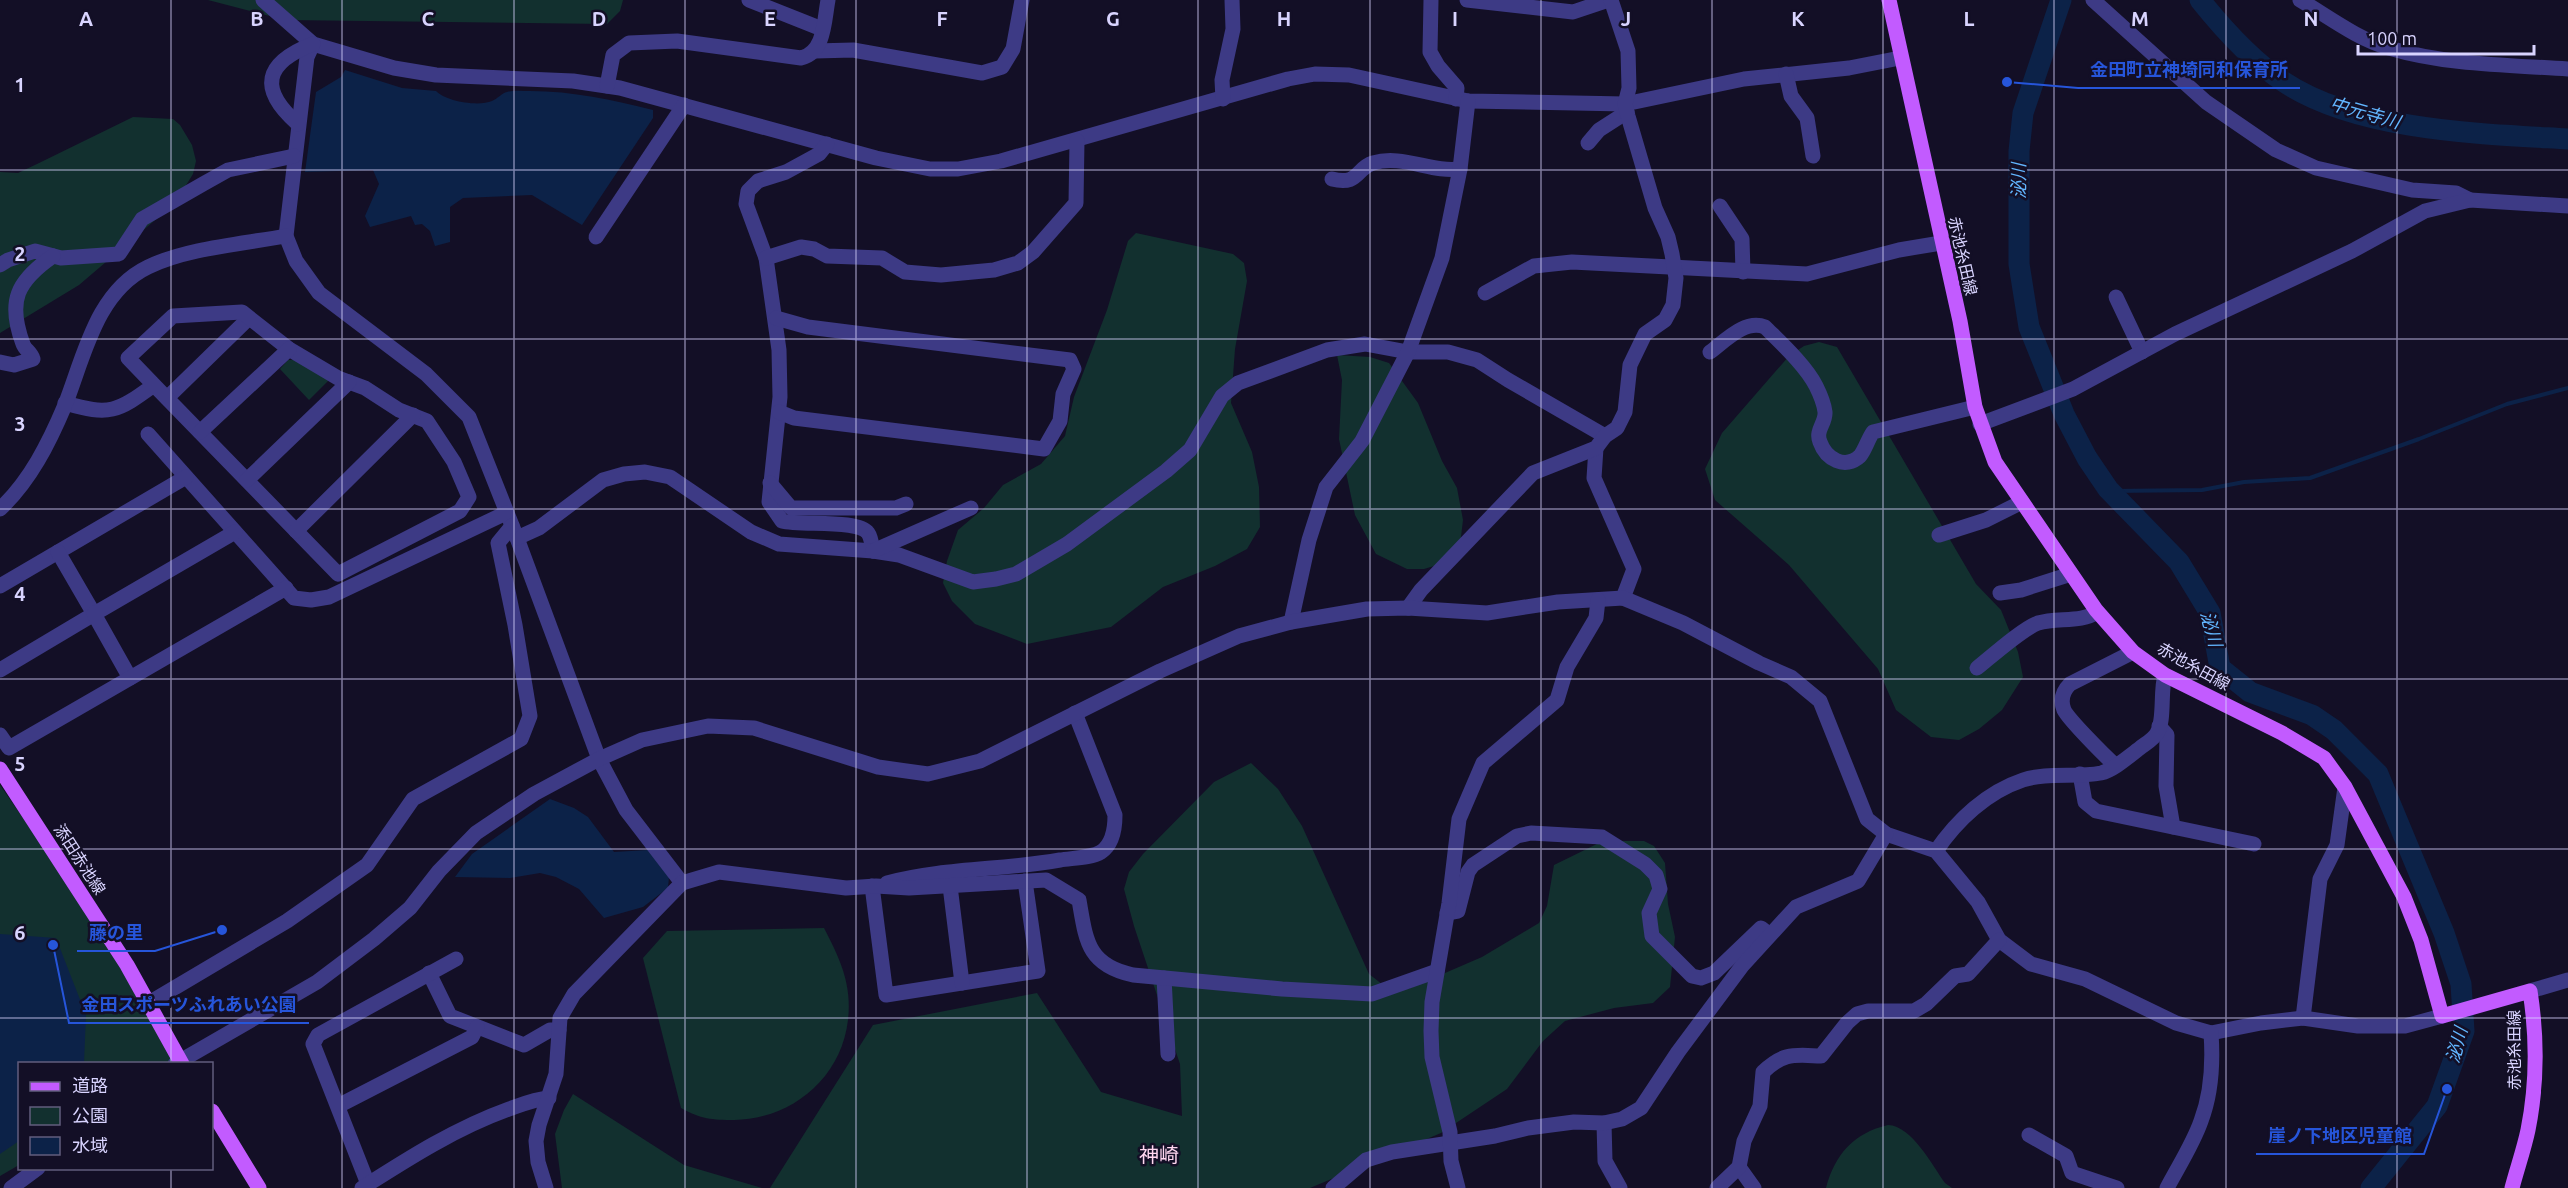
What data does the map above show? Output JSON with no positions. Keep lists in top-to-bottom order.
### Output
{
  "streets": {
    "main road": ["赤池糸田線", "添田赤池線"]
  },
  "districts": ["神崎"],
  "water": ["中元寺川", "泌川"],
  "places": [
    "金田町立神埼同和保育所",
    "藤の里",
    "金田スポーツふれあい公園",
    "崖ノ下地区児童館"
  ],
  "legend": ["道路", "公園", "水域"],
  "scale_bar": "100 m",
  "grid": {
    "columns": [
      "A",
      "B",
      "C",
      "D",
      "E",
      "F",
      "G",
      "H",
      "I",
      "J",
      "K",
      "L",
      "M",
      "N"
    ],
    "rows": [
      "1",
      "2",
      "3",
      "4",
      "5",
      "6"
    ]
  }
}
